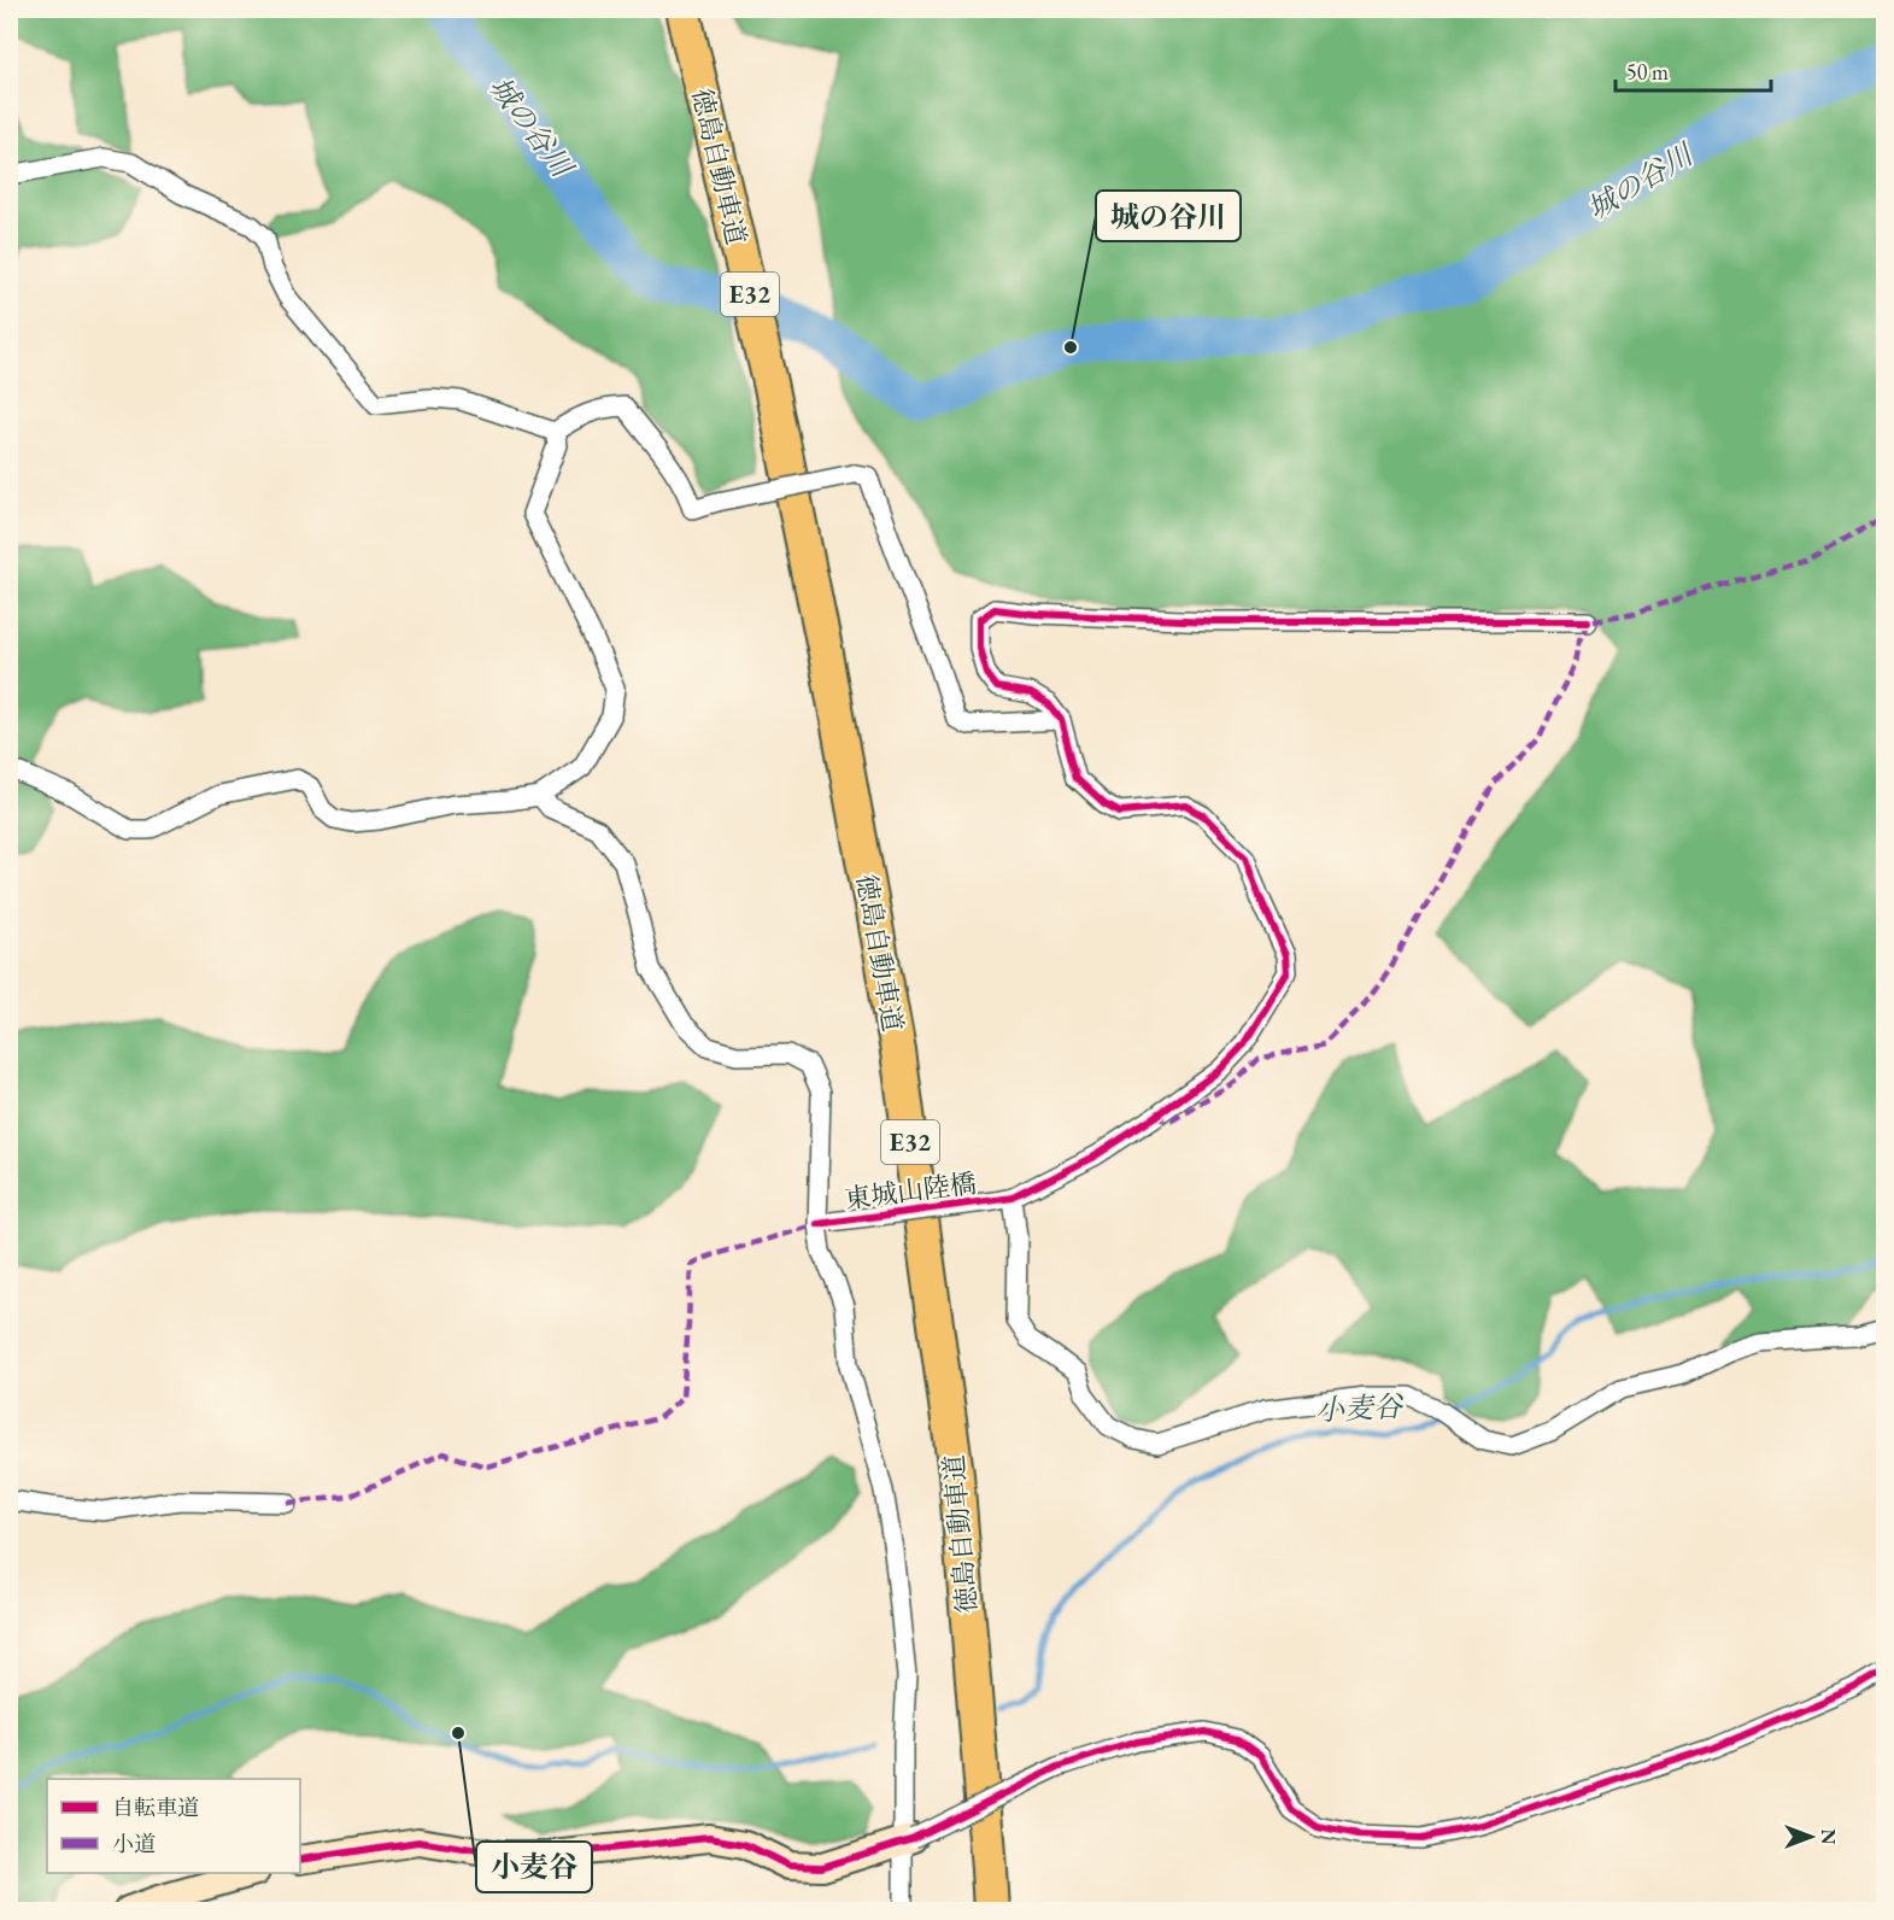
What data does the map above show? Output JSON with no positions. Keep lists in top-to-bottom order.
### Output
{
  "streets": {
    "highway": ["徳島自動車道", "E32"],
    "street": ["東城山陸橋"]
  },
  "water": ["城の谷川", "小麦谷"],
  "places": ["城の谷川", "小麦谷"],
  "legend": ["自転車道", "小道"],
  "scale_bar": "50 m",
  "north": "right"
}
